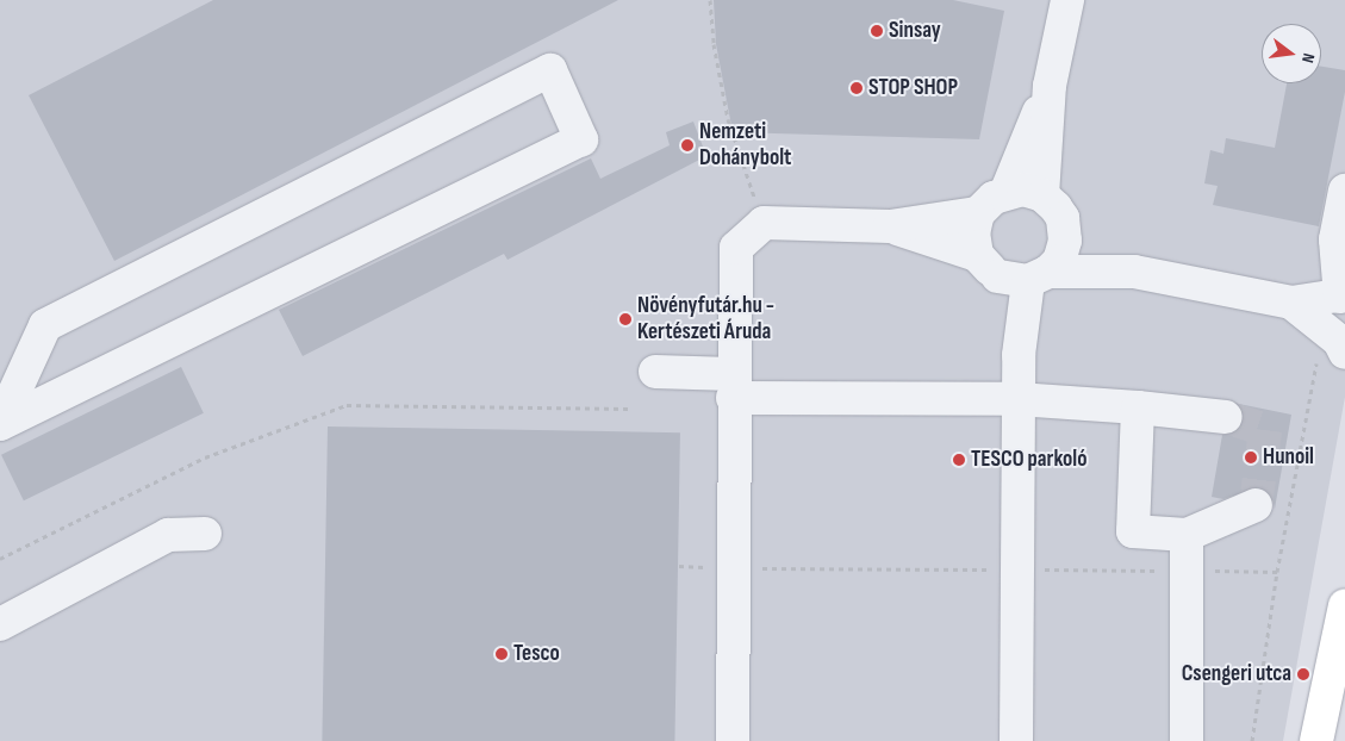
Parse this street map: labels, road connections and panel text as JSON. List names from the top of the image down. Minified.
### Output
{"places":["Sinsay","STOP SHOP","Nemzeti Dohánybolt","Növényfutár.hu - Kertészeti Áruda","Hunoil","TESCO parkoló","Tesco","Csengeri utca"],"north":"right"}
